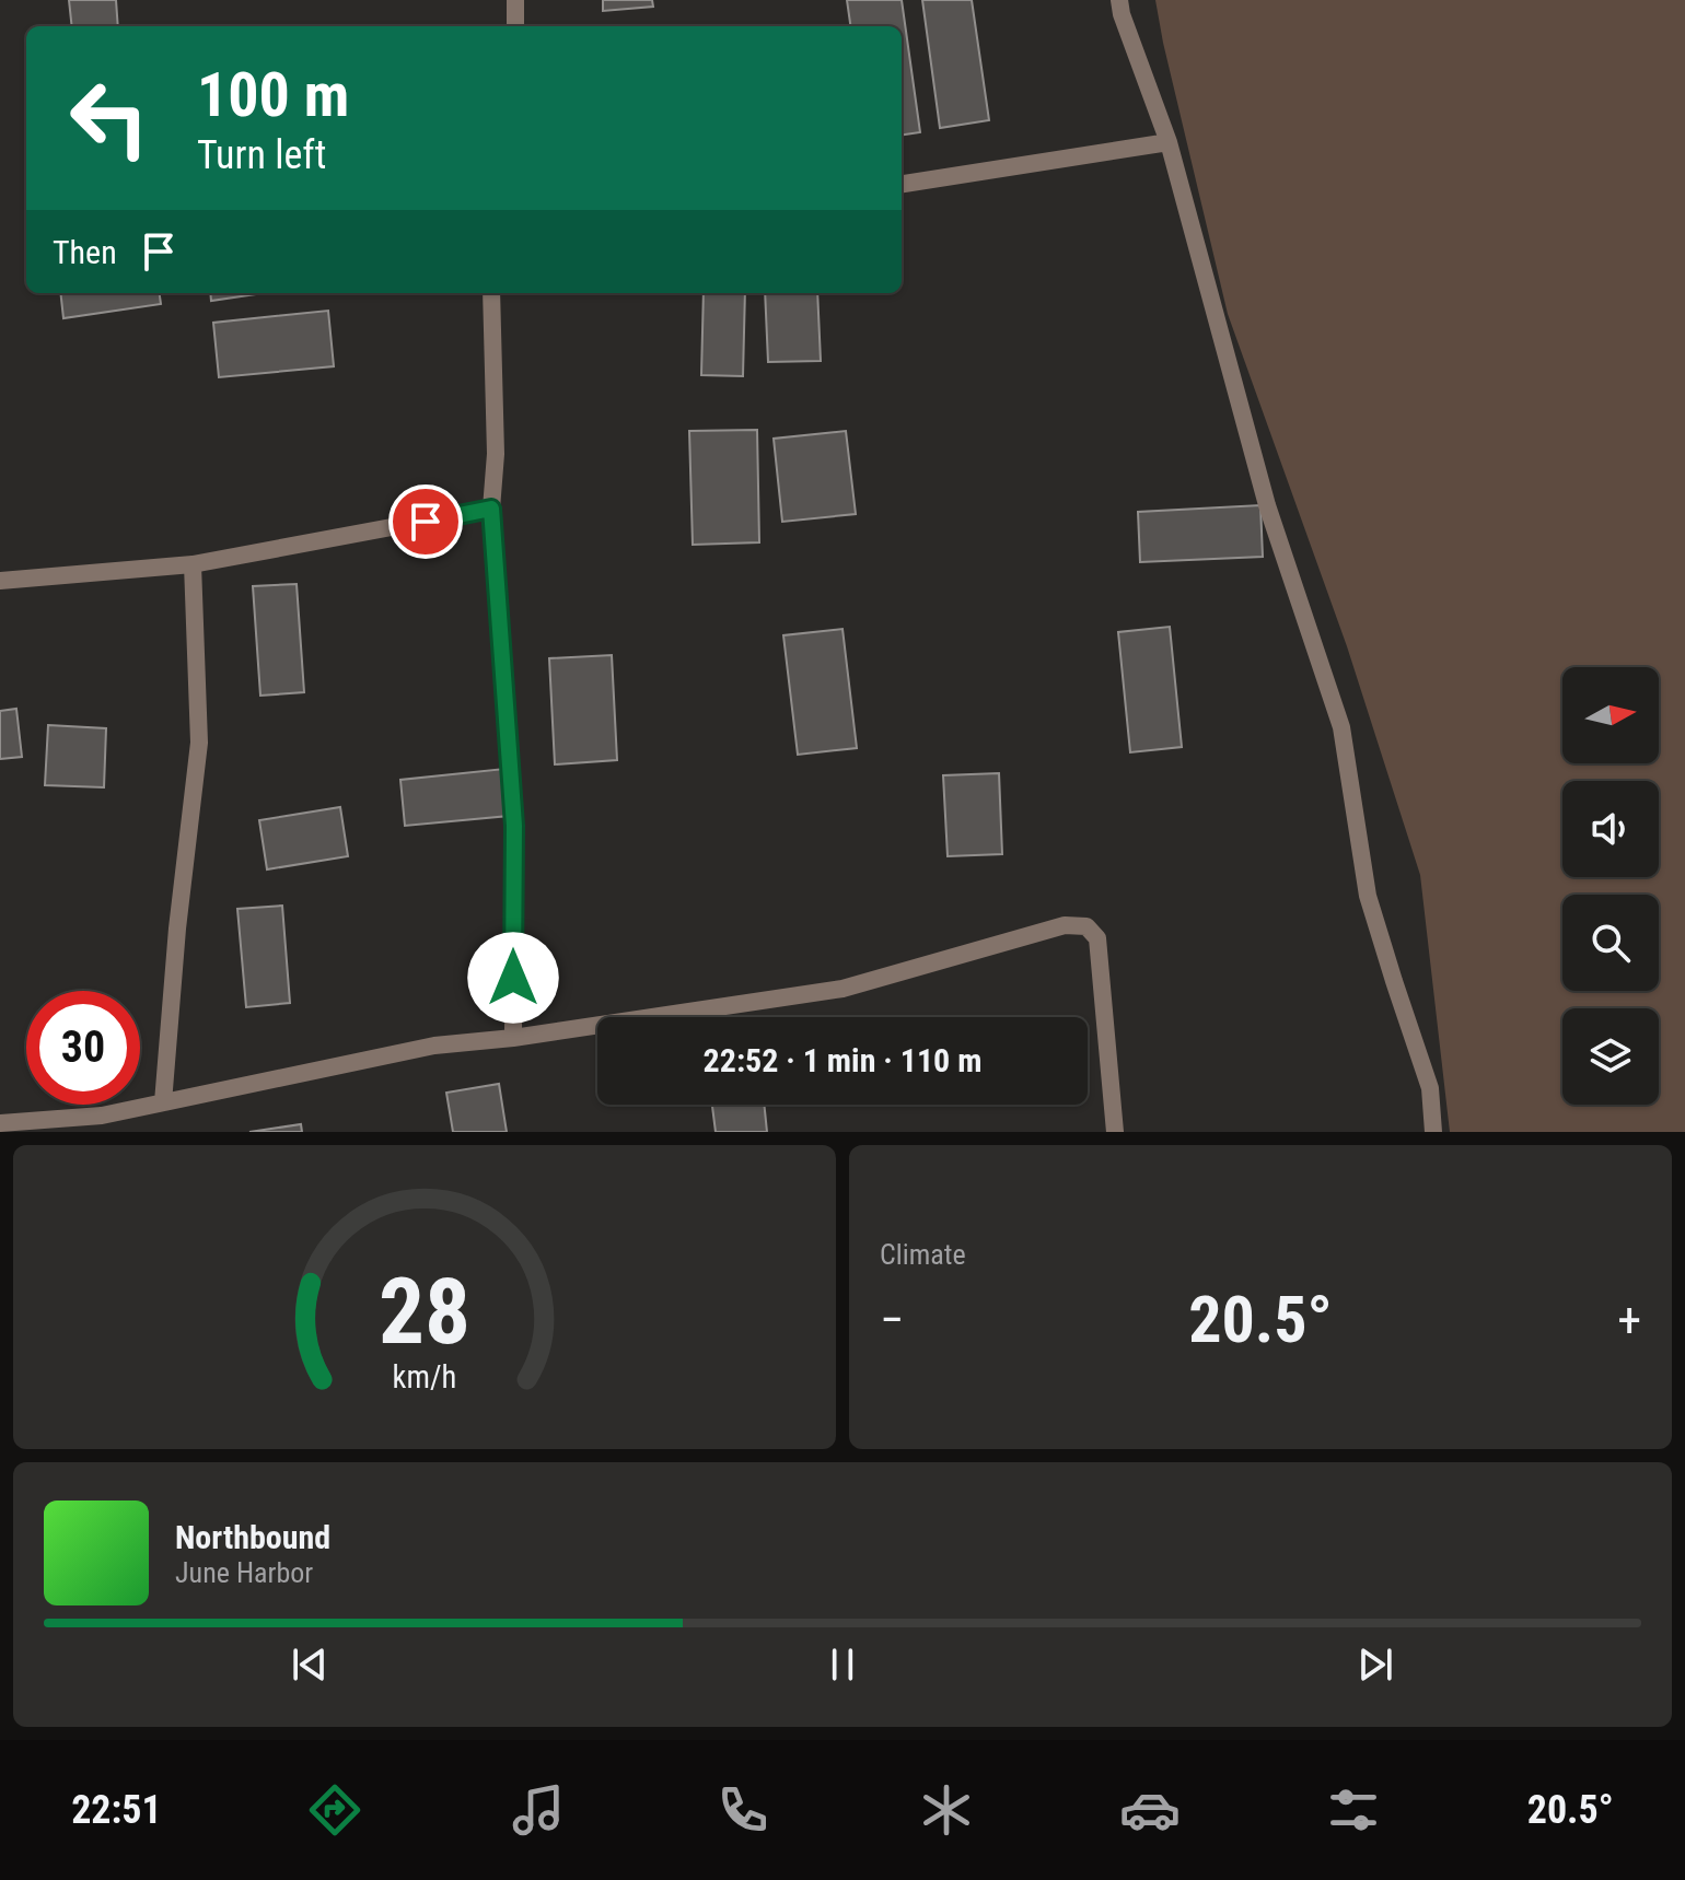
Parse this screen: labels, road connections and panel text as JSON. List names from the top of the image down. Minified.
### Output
{"north":"right","page":{"turn":["100 m","Turn left"],"then":"Then","limit":"30","trip":"22:52 · 1 min · 110 m","tile":"Climate","heat":["−","20.5°","+"],"song":["Northbound","June Harbor"],"tabs":["22:51","20.5°"],"gauge":["28","km/h"]}}
